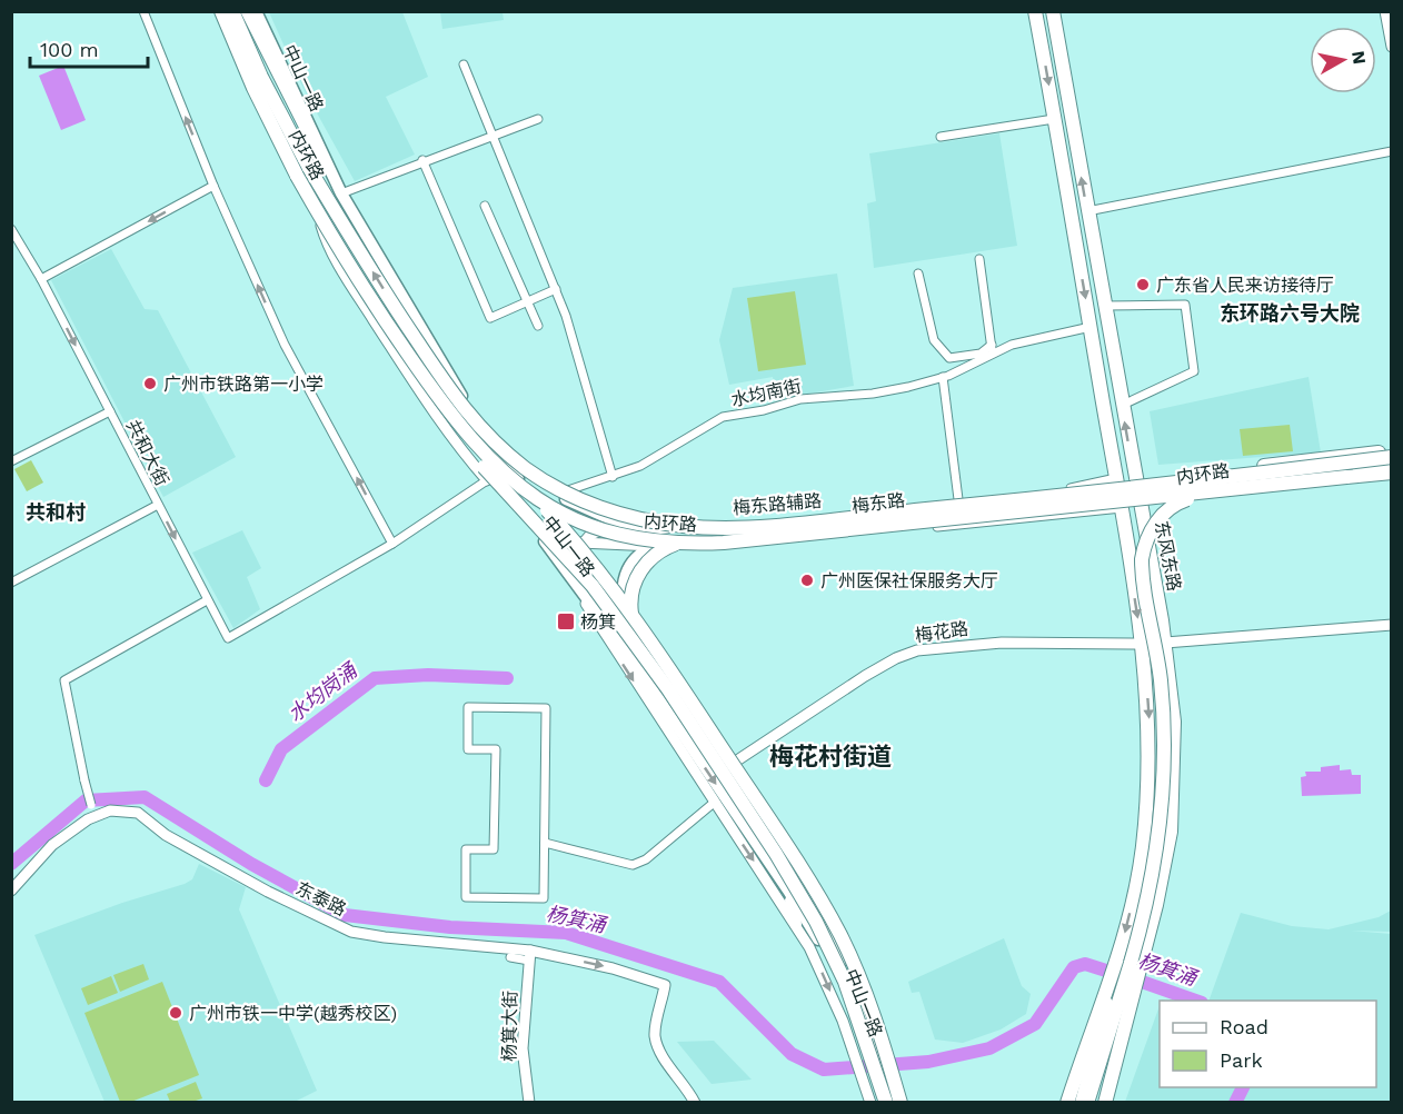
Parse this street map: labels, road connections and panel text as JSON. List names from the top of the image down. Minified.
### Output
{"streets":{"highway":["内环路","东风东路"],"main road":["中山一路"],"street":["水均南街","共和大街","梅东路","梅花路","东泰路","杨箕大街"]},"crossings":[["中山一路","内环路"],["中山一路","梅东路"],["水均南街","东风东路"],["梅东路","东风东路"],["东风东路","梅花路"],["东泰路","杨箕大街"]],"one_way":["共和大街"],"districts":["东环路六号大院","共和村","梅花村街道"],"water":["水均岗涌","杨箕涌"],"places":{"other":["广东省人民来访接待厅","广州市铁路第一小学","广州医保社保服务大厅","广州市铁一中学(越秀校区)"],"transit":["杨箕"]},"legend":["Road","Park"],"scale_bar":"100 m","north":"right"}
